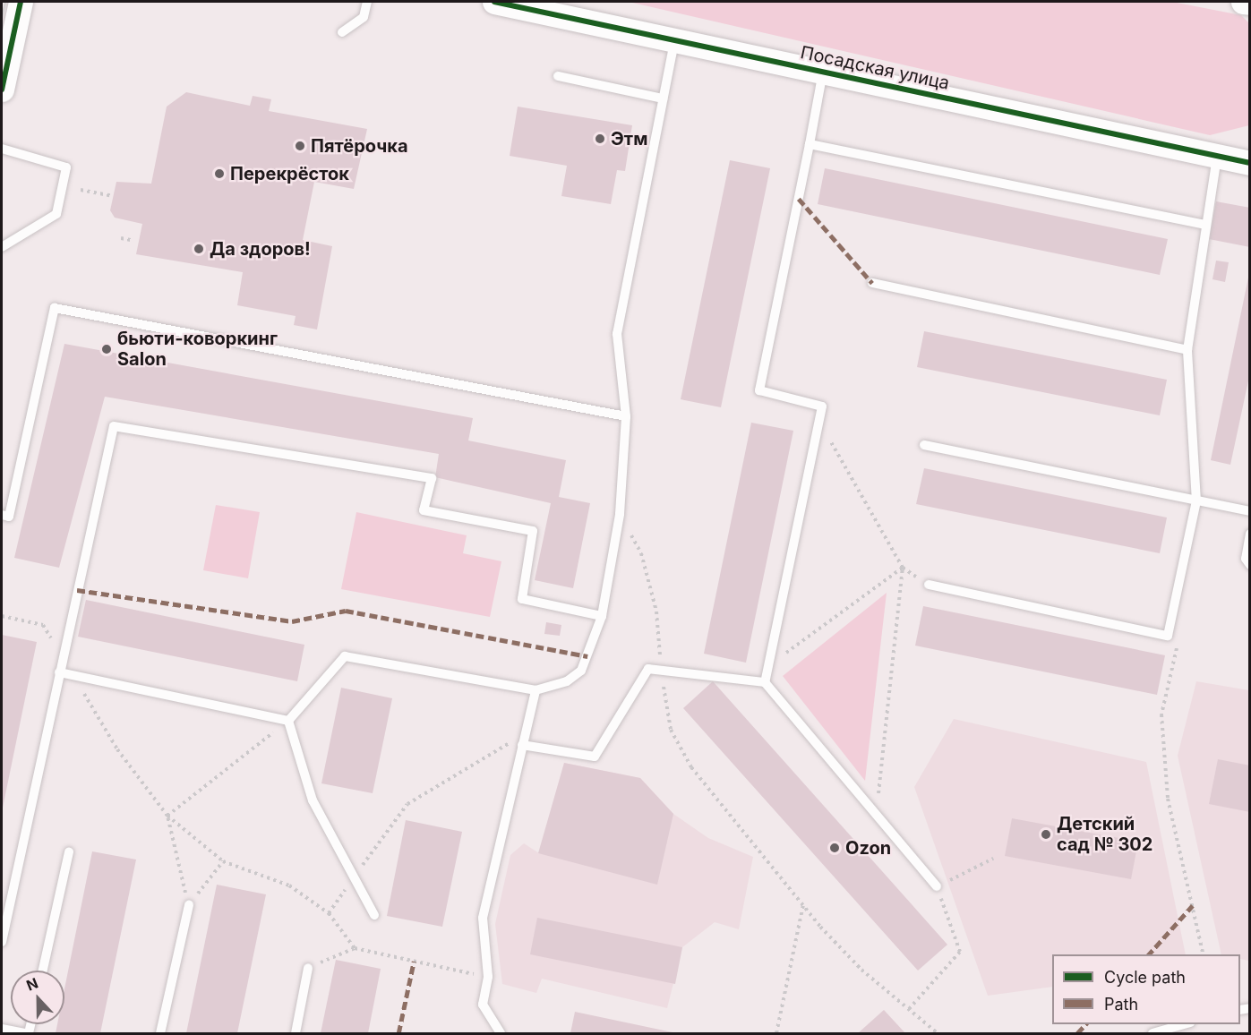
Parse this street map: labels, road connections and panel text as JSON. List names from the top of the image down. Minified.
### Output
{"streets":{"street":["Посадская улица"]},"places":["Этм","Пятёрочка","Перекрёсток","Да здоров!","бьюти-коворкинг Salon","Детский сад № 302","Ozon"],"legend":["Cycle path","Path"],"north":"top"}
